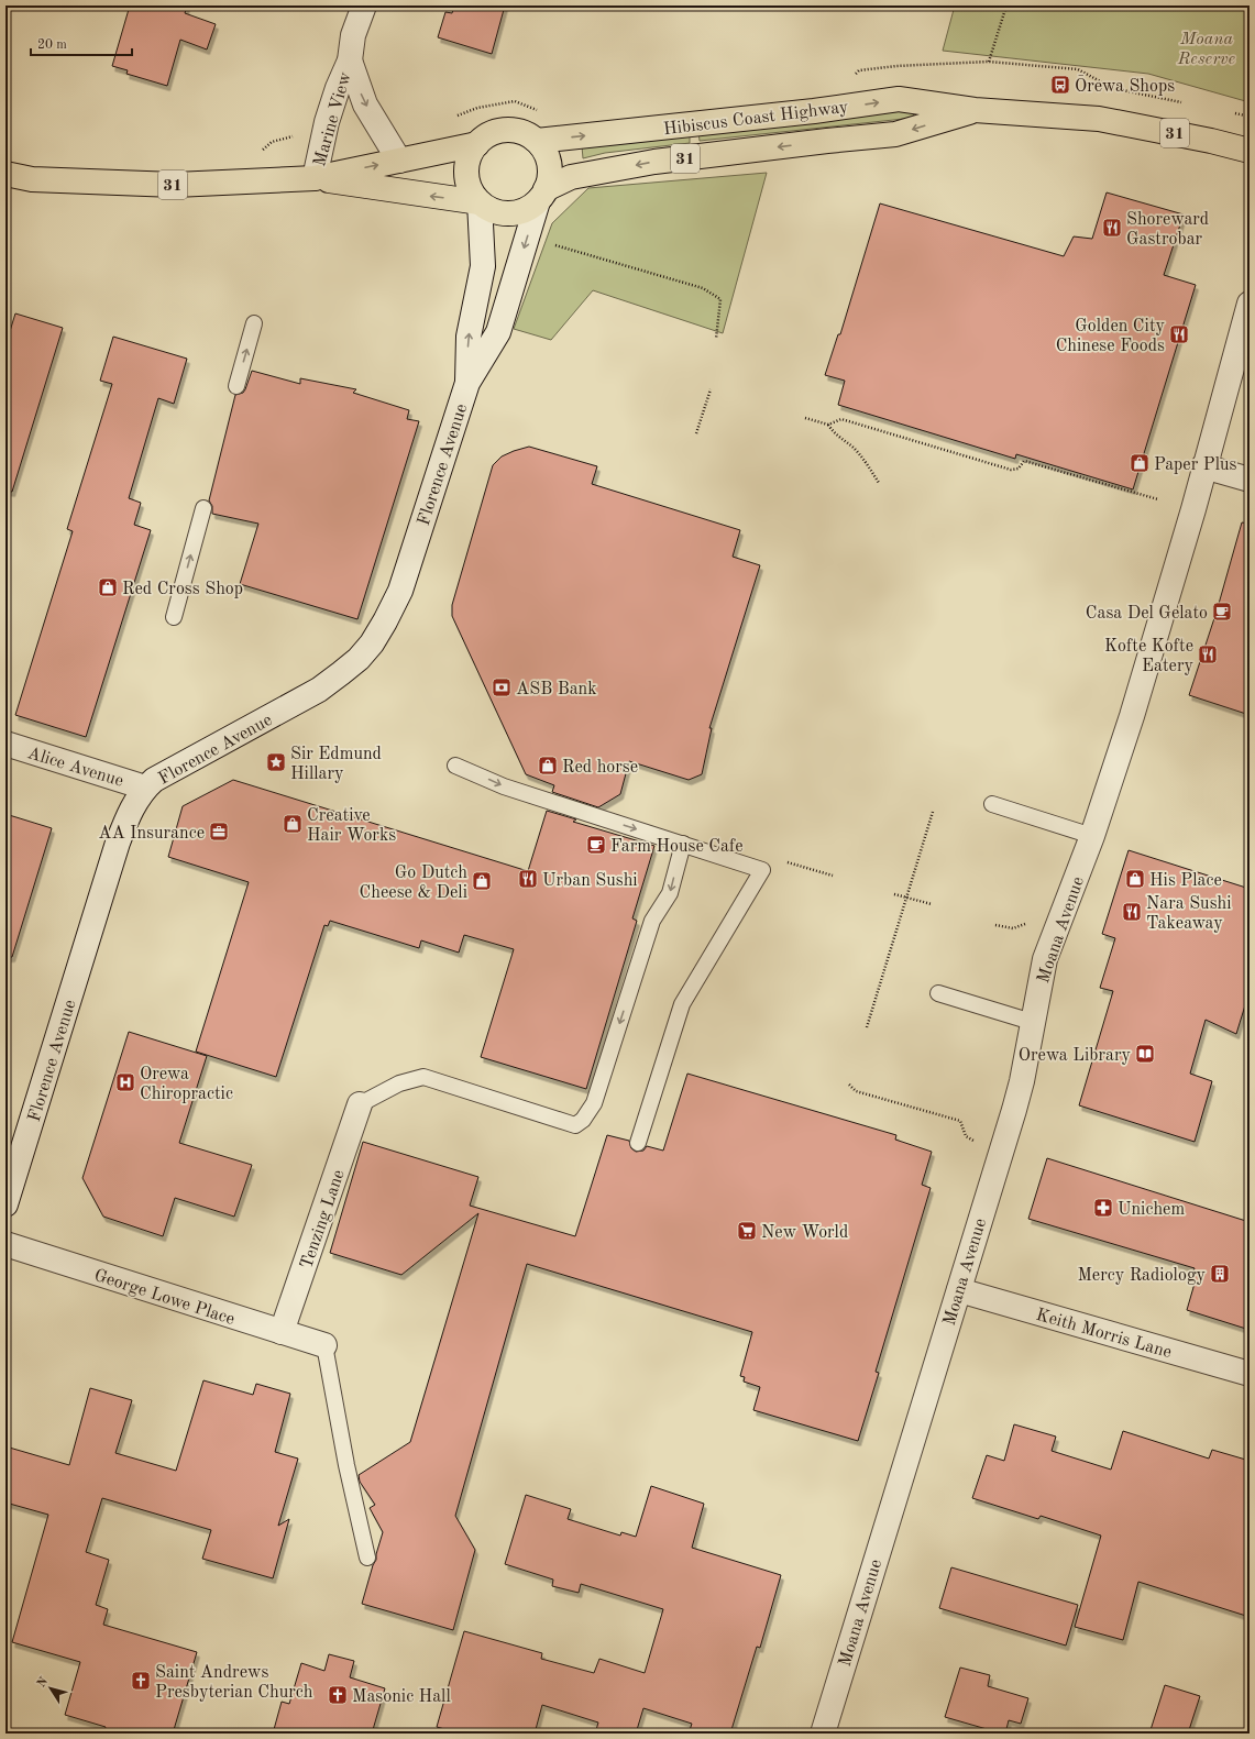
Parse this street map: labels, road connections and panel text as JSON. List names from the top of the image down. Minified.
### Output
{"streets":{"main road":["Hibiscus Coast Highway","31"],"street":["Marine View","Florence Avenue","Alice Avenue","Moana Avenue","Tenzing Lane","George Lowe Place","Keith Morris Lane"]},"crossings":[["Hibiscus Coast Highway","31"],["Hibiscus Coast Highway","Florence Avenue"],["Marine View","31"],["31","Florence Avenue"],["Florence Avenue","Alice Avenue"],["Moana Avenue","Keith Morris Lane"],["Tenzing Lane","George Lowe Place"]],"one_way":["Marine View"],"parks":["Moana Reserve"],"places":{"bus stop":["Ōrewa Shops"],"restaurant":["Shoreward Gastrobar","Golden City Chinese Foods","Kofte Kofte Eatery","Urban Sushi","Nara Sushi Takeaway"],"shop":["Paper Plus","Red Cross Shop","Red horse","Creative Hair Works","His Place","Go Dutch Cheese & Deli"],"cafe":["Casa Del Gelato","Farm House Cafe"],"bank":["ASB Bank"],"place":["Sir Edmund Hillary"],"office":["AA Insurance"],"library":["Orewa Library"],"hospital":["Orewa Chiropractic"],"pharmacy":["Unichem"],"supermarket":["New World"],"building":["Mercy Radiology"],"church":["Saint Andrews Presbyterian Church","Masonic Hall"]},"scale_bar":"20 m","north":"top left"}
